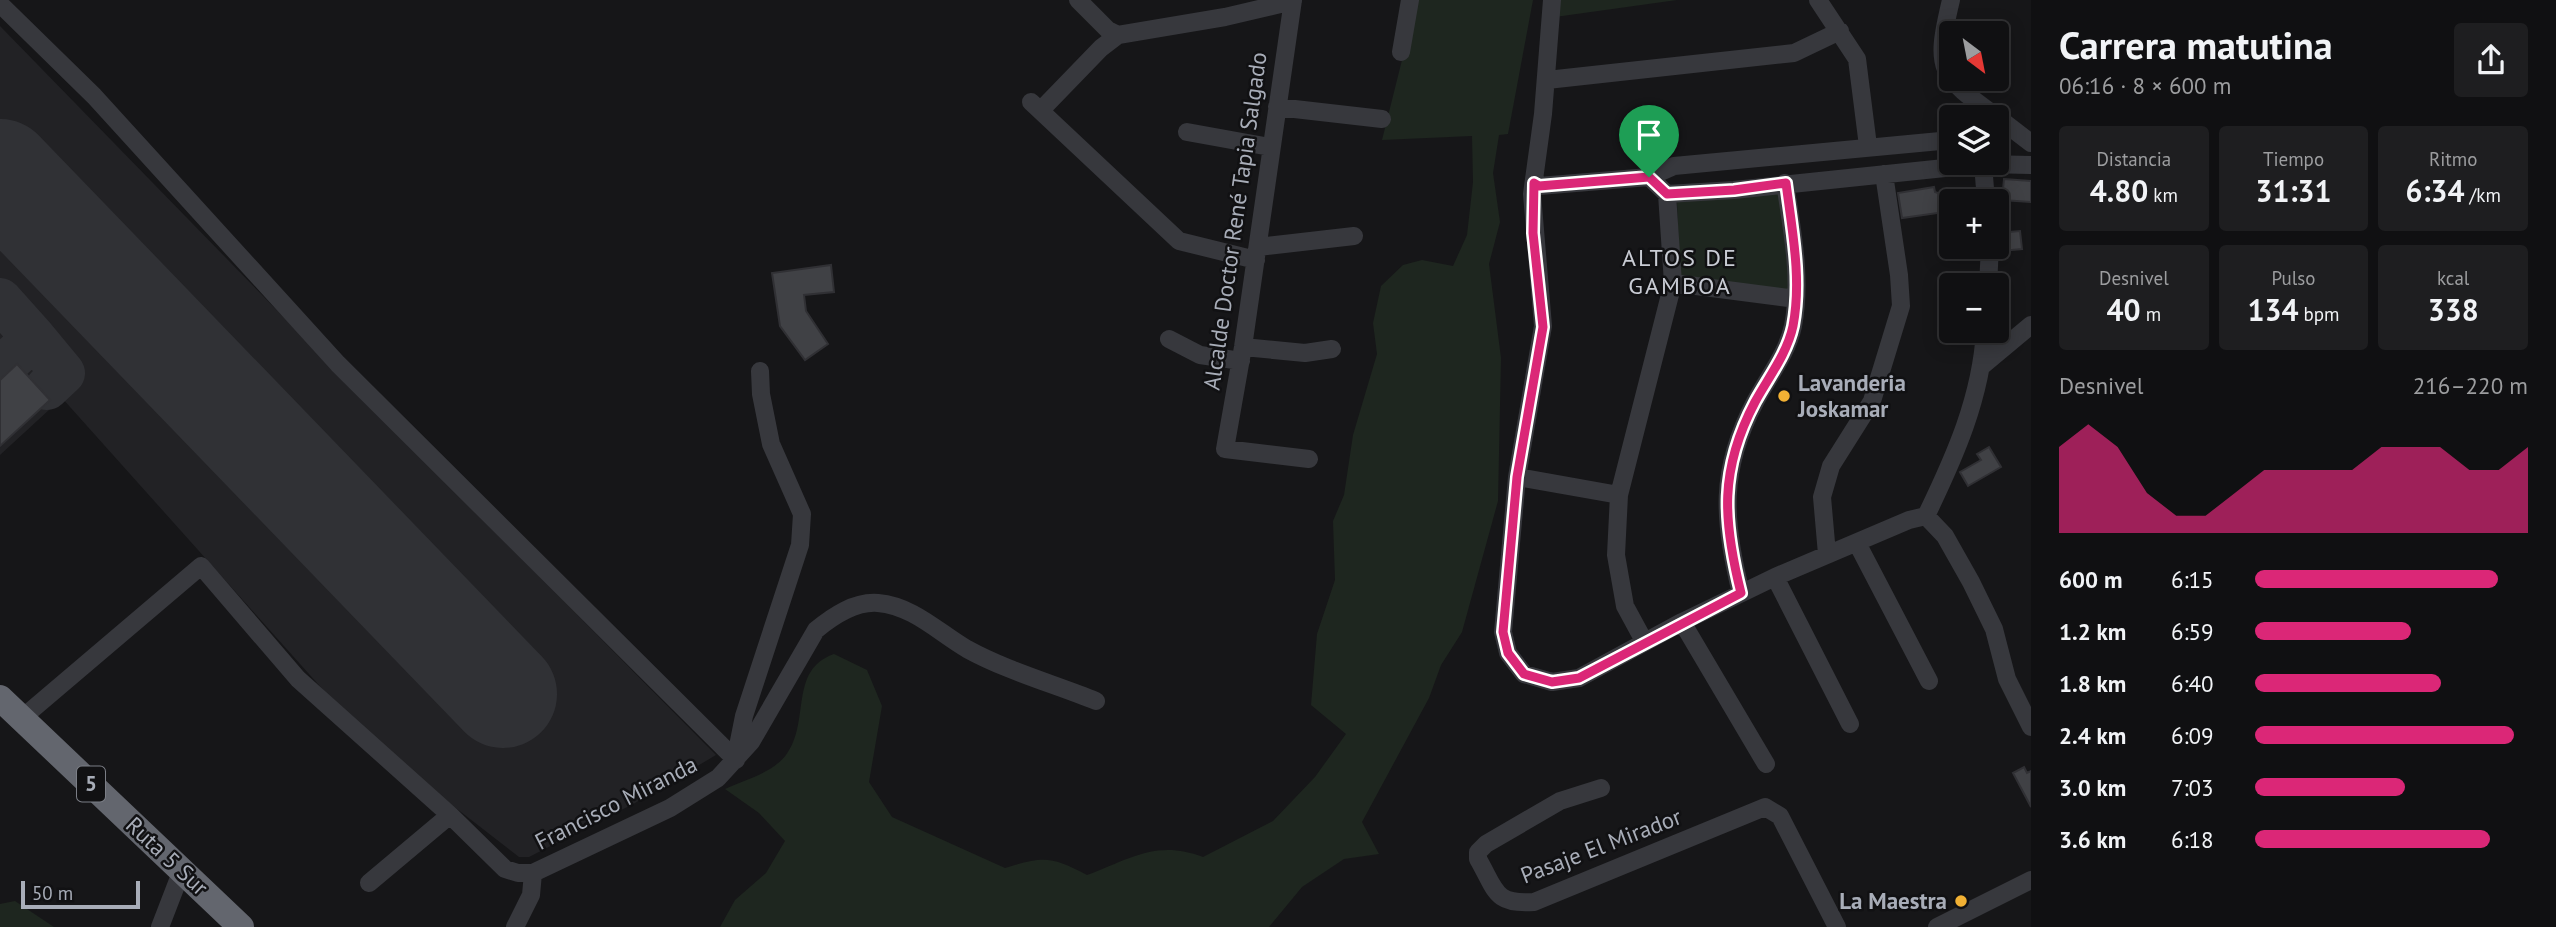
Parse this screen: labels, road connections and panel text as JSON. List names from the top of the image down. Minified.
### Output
{"streets":{"highway":["5","Ruta 5 Sur"],"street":["Alcalde Doctor René Tapia Salgado","Francisco Miranda","Pasaje El Mirador"]},"crossings":[["Francisco Miranda","Ruta 5 Sur"]],"districts":["ALTOS DE GAMBOA"],"places":["Lavanderia Joskamar","La Maestra"],"scale_bar":"50 m","north":"bottom right","page":{"heading":["Carrera matutina","06:16 · 8 × 600 m"],"map_buttons":["+","−"],"stats":[["Distancia","4.80 km"],["Tiempo","31:31"],["Ritmo","6:34 /km"],["Desnivel","40 m"],["Pulso","134 bpm"],["kcal","338"]],"chart":["Desnivel","216–220 m"],"list":[{"name":"600 m","note":"6:15"},{"name":"1.2 km","note":"6:59"},{"name":"1.8 km","note":"6:40"},{"name":"2.4 km","note":"6:09"},{"name":"3.0 km","note":"7:03"},{"name":"3.6 km","note":"6:18"}],"scale":"50 m"}}
